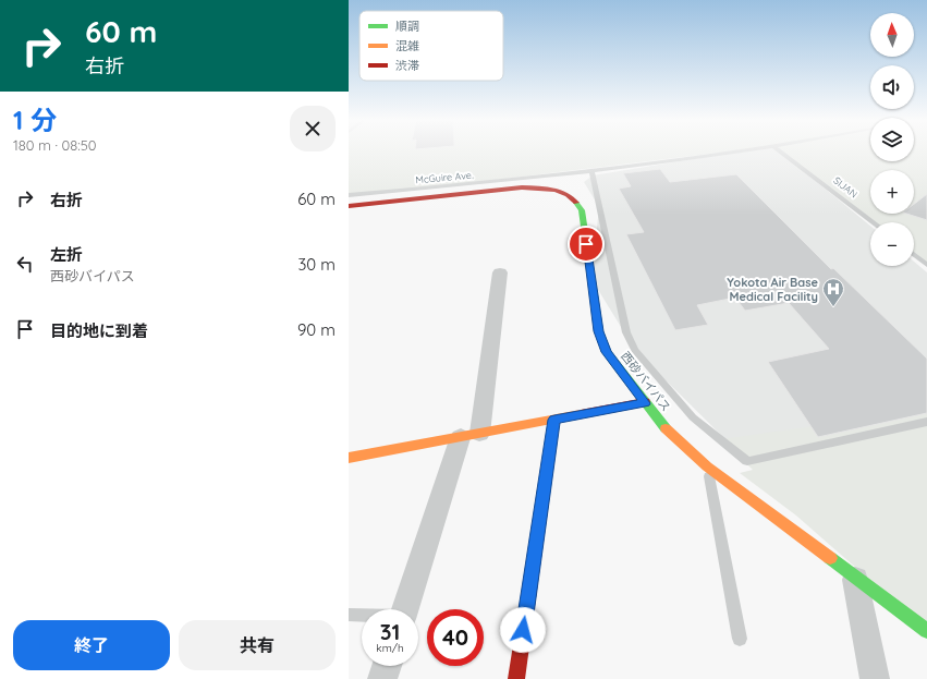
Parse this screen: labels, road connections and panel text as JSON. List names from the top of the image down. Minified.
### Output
{"streets":{"street":["西砂バイパス"],"lane":["McGuire Ave.","SIJAN"]},"places":{"hospital":["Yokota Air Base Medical Facility"]},"legend":["順調","混雑","渋滞"],"north":"top","page":{"turn":["60 m","右折"],"map_buttons":["+","−"],"heading":["1 分","180 m · 08:50"],"list":[{"name":"右折","value":"60 m"},{"name":"左折","note":"西砂バイパス","value":"30 m"},{"name":"目的地に到着","value":"90 m"}],"speed":"31 km/h","limit":"40","buttons":["終了","共有"]}}
